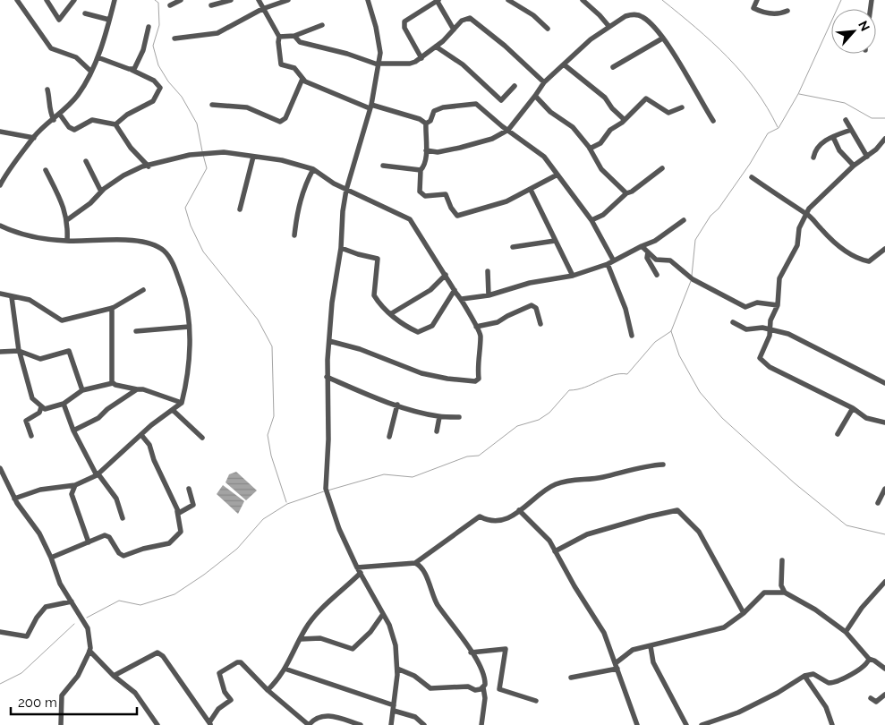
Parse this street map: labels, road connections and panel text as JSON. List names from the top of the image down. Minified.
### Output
{"scale_bar":"200 m","north":"top right"}
